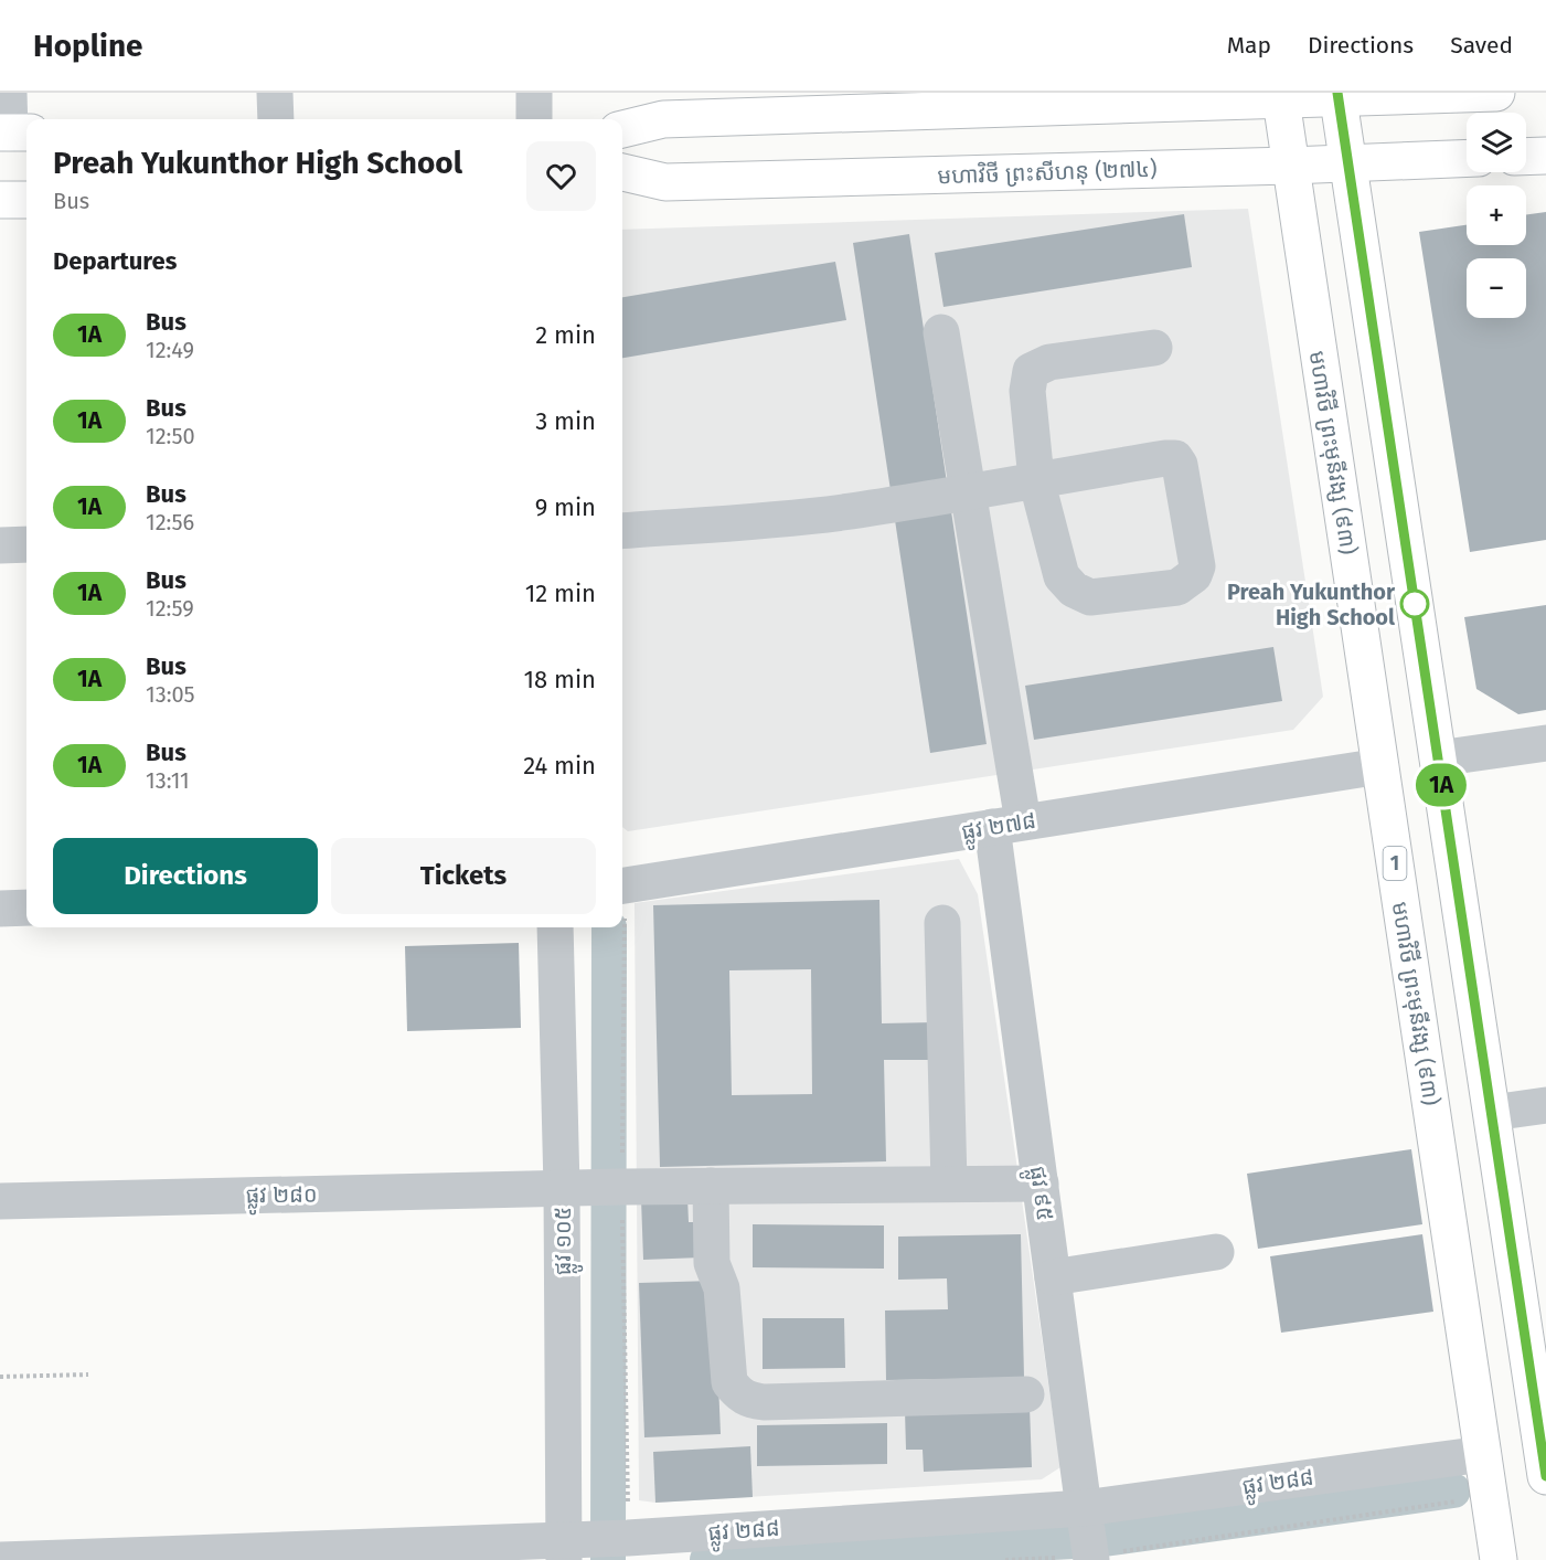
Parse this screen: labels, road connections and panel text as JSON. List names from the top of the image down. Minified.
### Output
{"streets":{"main road":["មហាវិថី ព្រះសីហនុ (២៧៤)","មហាវិថី ព្រះមុនីវង្ស (៩៣)","1"],"street":["ផ្លូវ ២៧៨","ផ្លូវ ៩៥","ផ្លូវ ២៨០","ផ្លូវ ១០៥","ផ្លូវ ២៨៨"]},"crossings":[["មហាវិថី ព្រះសីហនុ (២៧៤)","មហាវិថី ព្រះមុនីវង្ស (៩៣)"],["មហាវិថី ព្រះមុនីវង្ស (៩៣)","ផ្លូវ ២៧៨"],["មហាវិថី ព្រះមុនីវង្ស (៩៣)","ផ្លូវ ២៨៨"],["ផ្លូវ ២៧៨","ផ្លូវ ៩៥"],["ផ្លូវ ៩៥","ផ្លូវ ២៨០"],["ផ្លូវ ៩៥","ផ្លូវ ២៨៨"],["ផ្លូវ ២៨០","ផ្លូវ ១០៥"],["ផ្លូវ ១០៥","ផ្លូវ ២៨៨"]],"places":["Preah Yukunthor High School"],"lines":["bus line 1A"],"page":{"header":"Hopline","nav":["Map","Directions","Saved"],"on_map":"1A","map_buttons":["+","−"],"heading":[["Preah Yukunthor High School","Bus"],"Departures"],"list":[{"mark":"1A","name":"Bus","note":"12:49","value":"2 min"},{"mark":"1A","name":"Bus","note":"12:50","value":"3 min"},{"mark":"1A","name":"Bus","note":"12:56","value":"9 min"},{"mark":"1A","name":"Bus","note":"12:59","value":"12 min"},{"mark":"1A","name":"Bus","note":"13:05","value":"18 min"},{"mark":"1A","name":"Bus","note":"13:11","value":"24 min"}],"buttons":["Directions","Tickets"]}}
